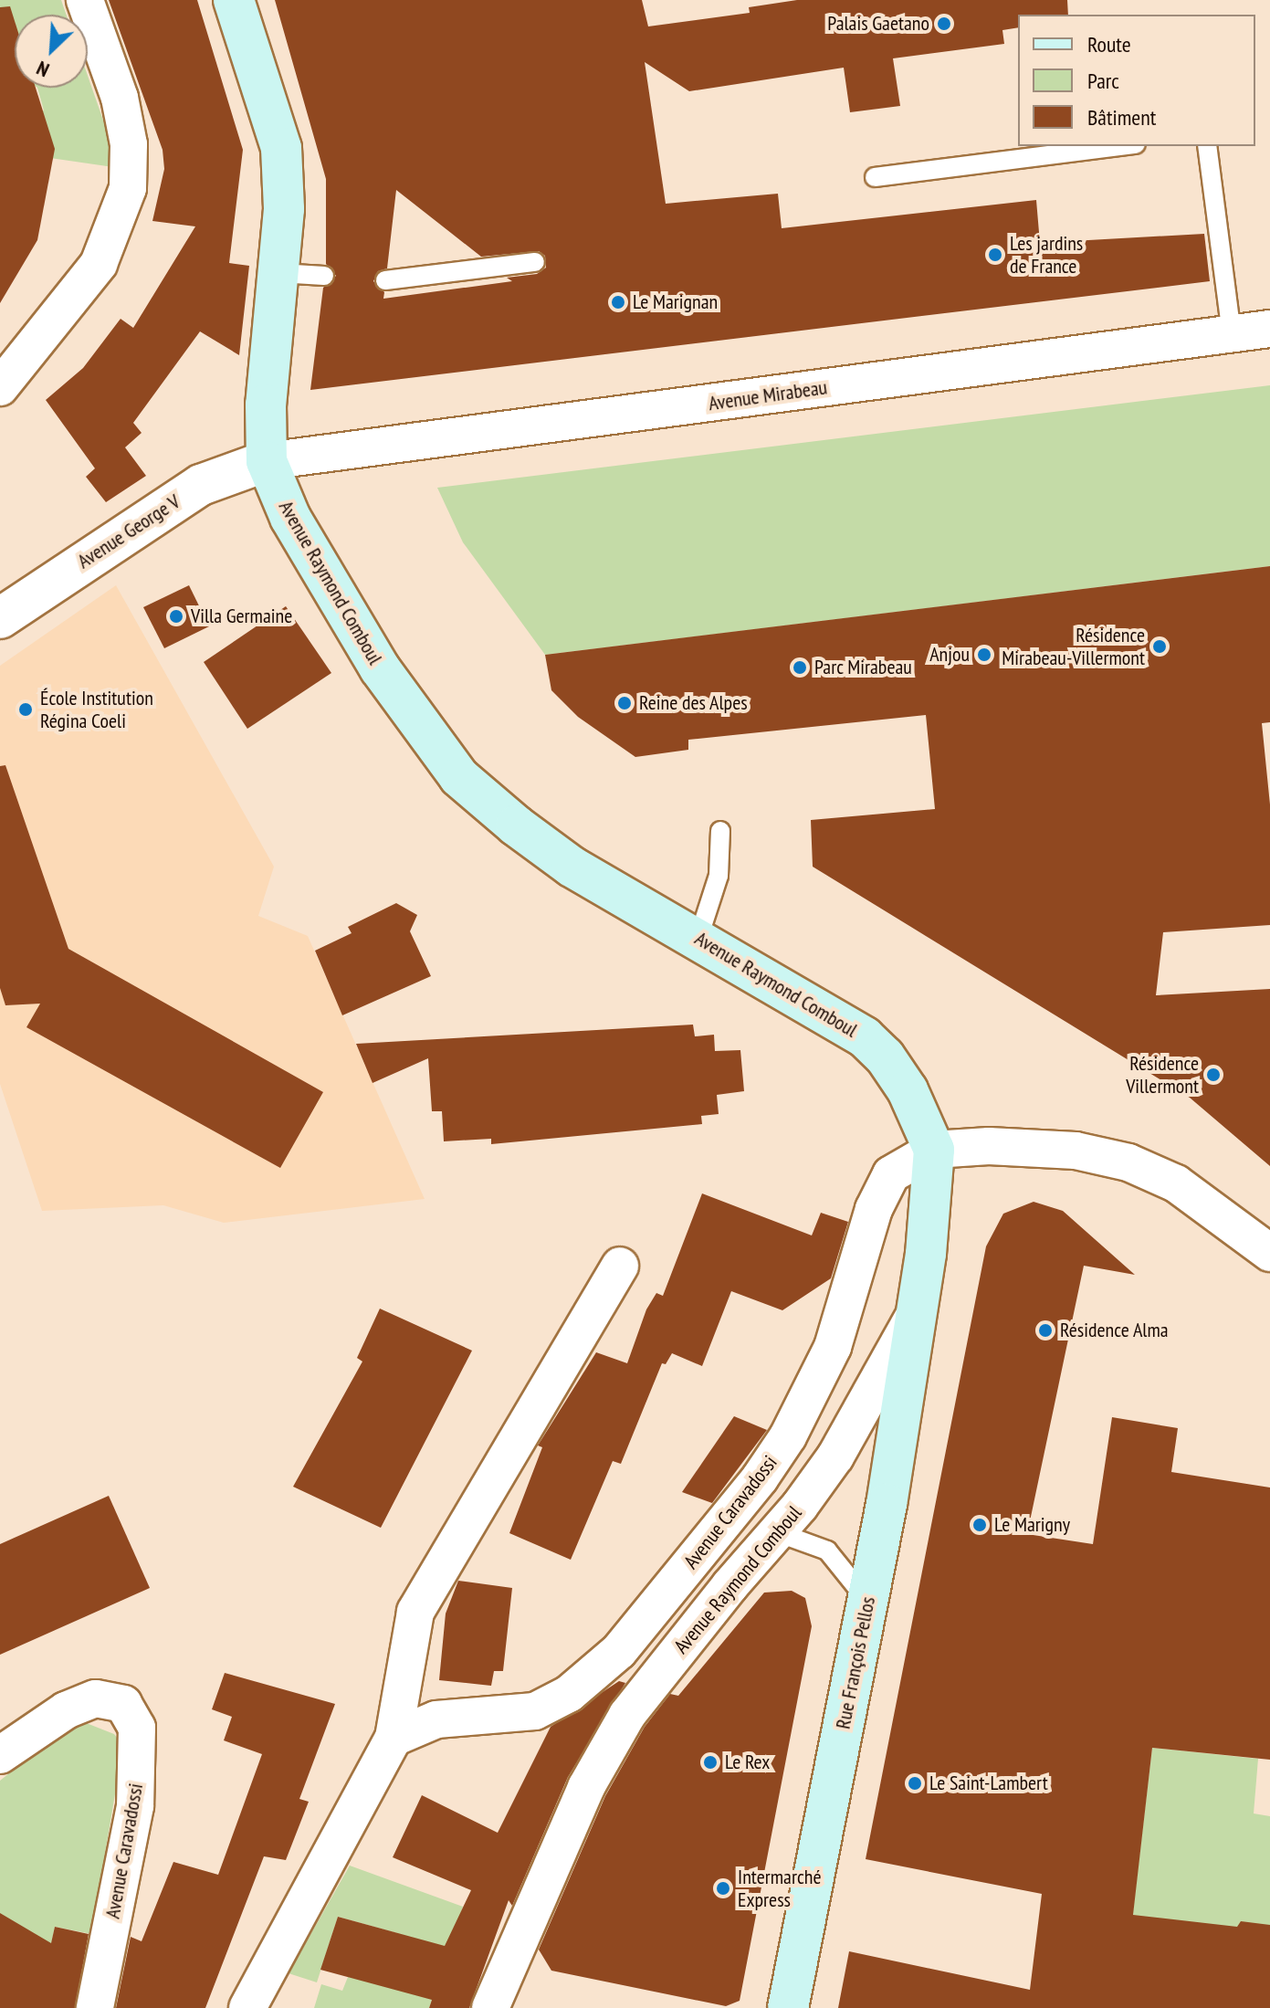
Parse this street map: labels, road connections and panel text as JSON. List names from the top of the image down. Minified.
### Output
{"streets":{"main road":["Avenue Raymond Comboul","Rue François Pellos"],"street":["Avenue Mirabeau","Avenue George V","Avenue Caravadossi"]},"crossings":[["Avenue Mirabeau","Avenue George V"],["Avenue Mirabeau","Avenue Raymond Comboul"],["Avenue George V","Avenue Raymond Comboul"],["Avenue Raymond Comboul","Avenue Caravadossi"],["Avenue Raymond Comboul","Rue François Pellos"]],"places":["Palais Gaetano","Les jardins de France","Le Marignan","Villa Germaine","Résidence Mirabeau-Villermont","Anjou","Parc Mirabeau","Reine des Alpes","École Institution Régina Coeli","Résidence Villermont","Résidence Alma","Le Marigny","Le Rex","Le Saint-Lambert","Intermarché Express"],"legend":["Route","Parc","Bâtiment"],"north":"bottom left"}
